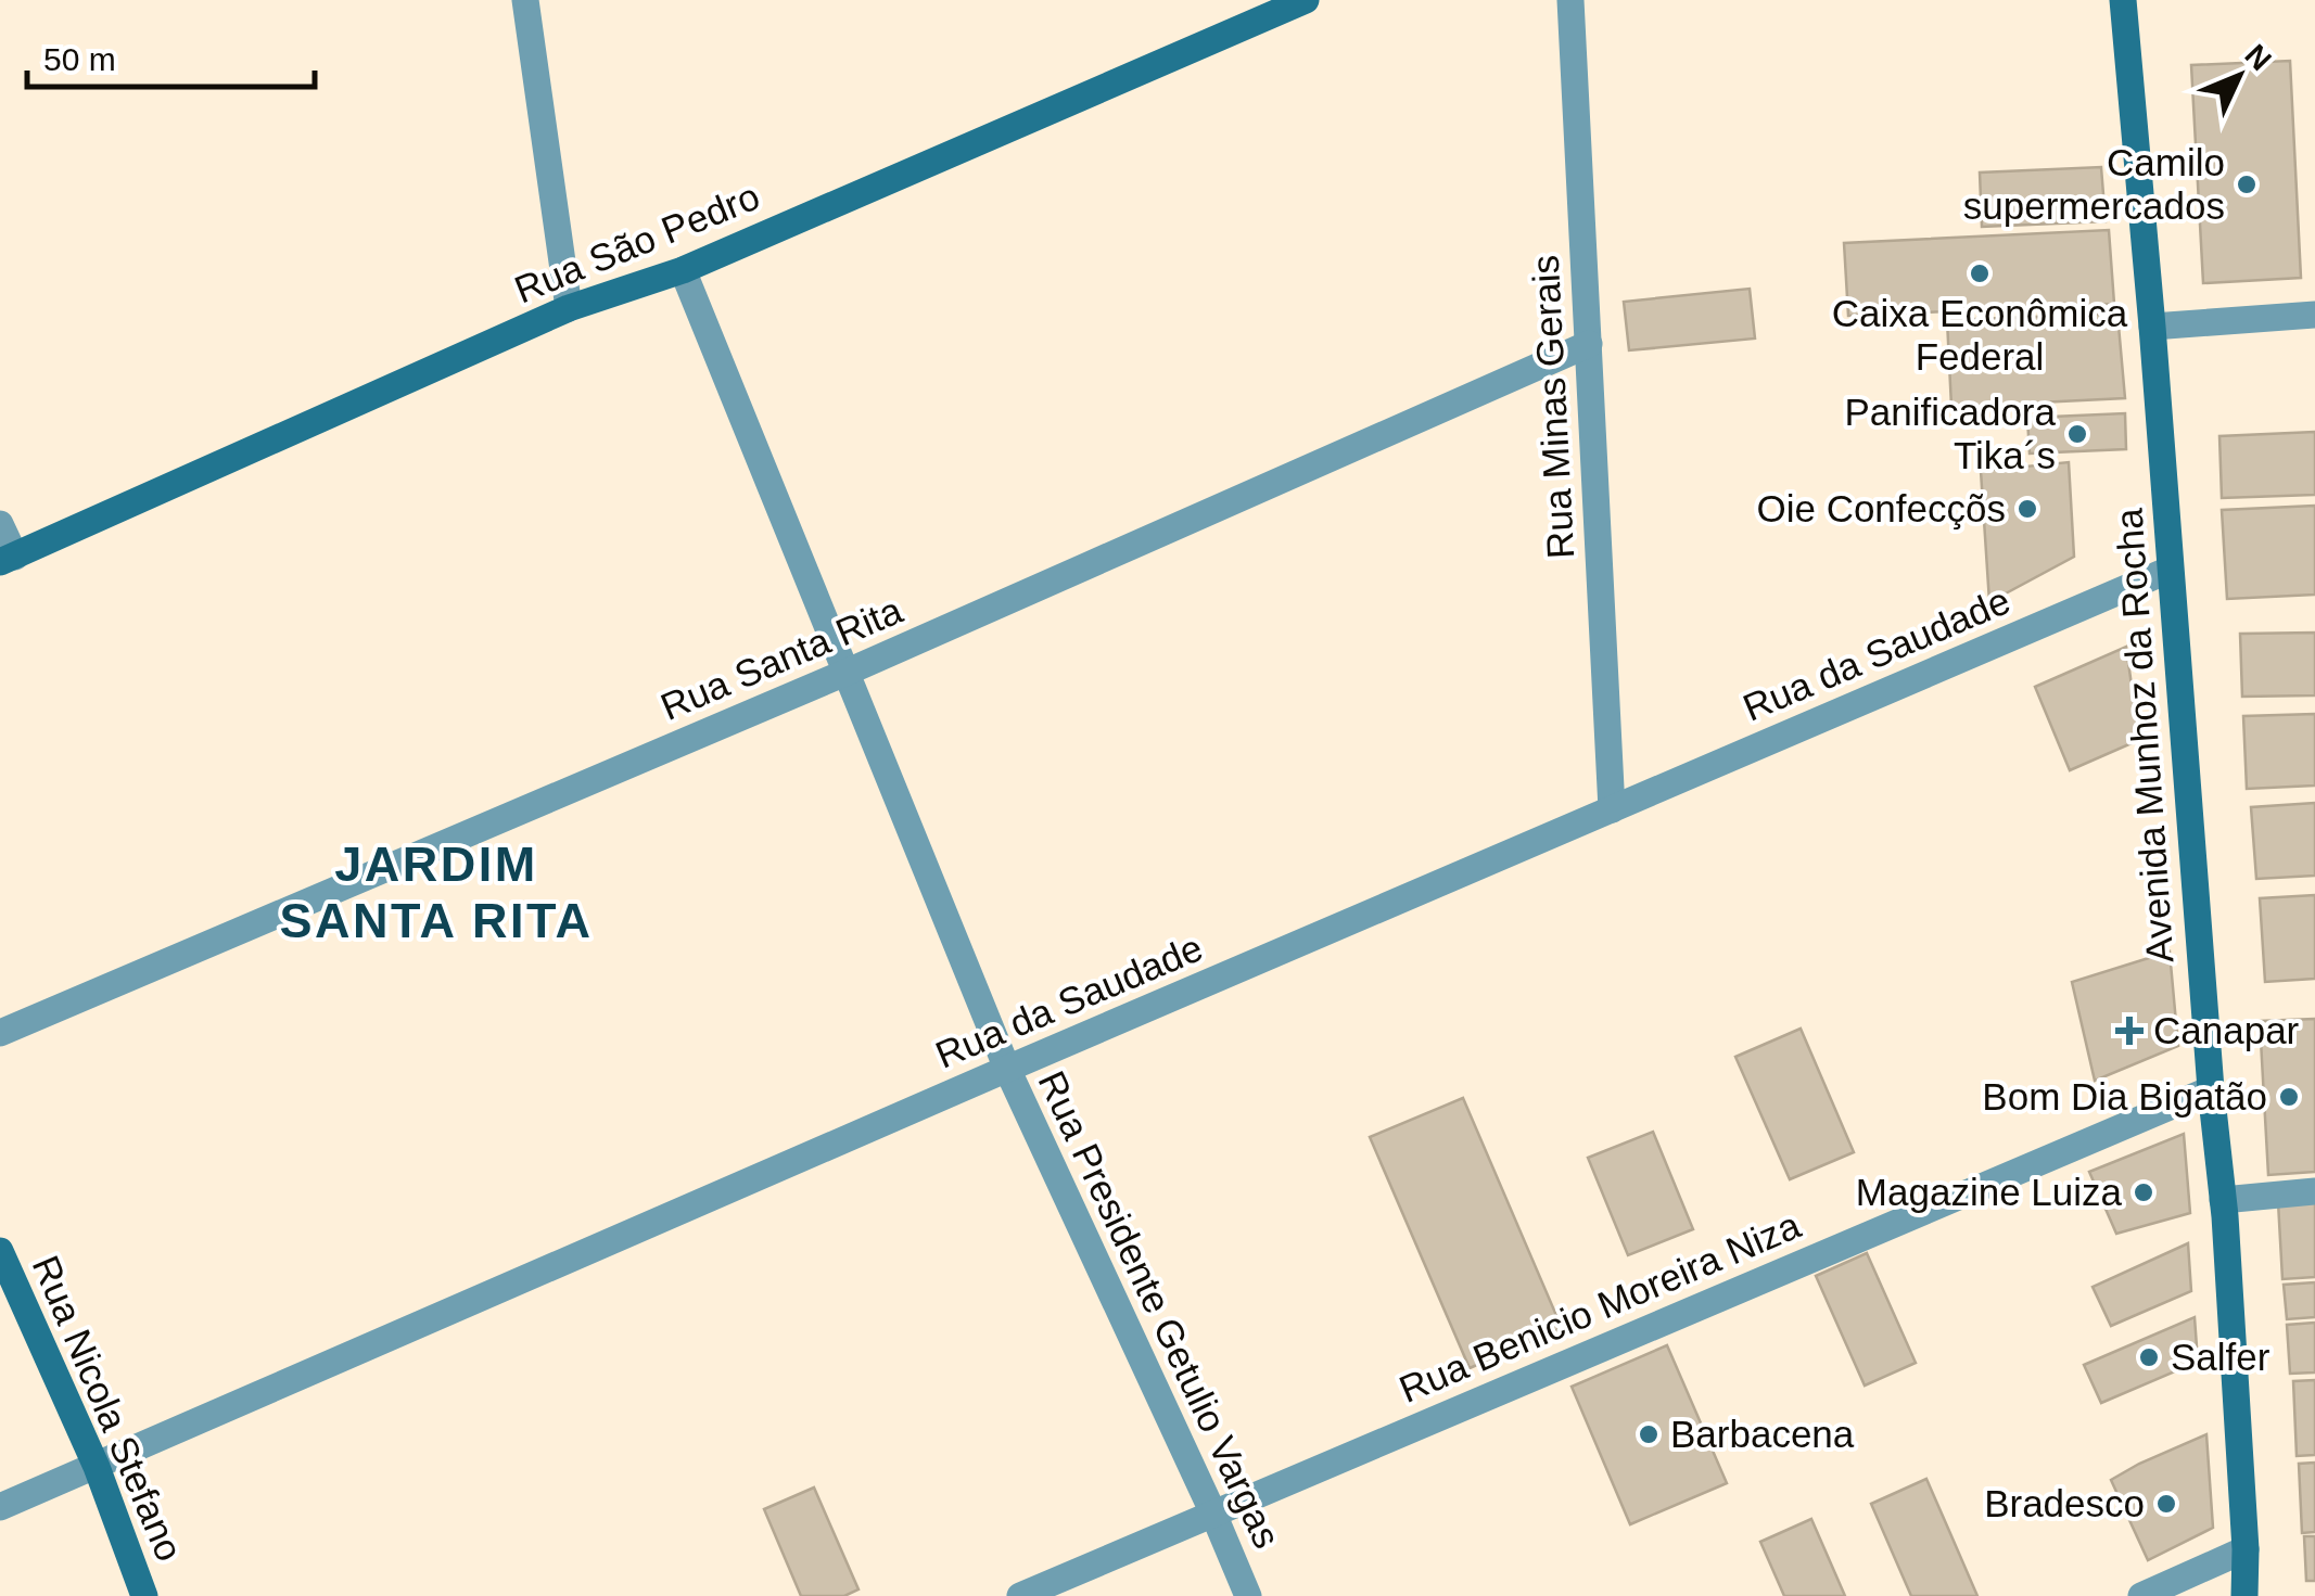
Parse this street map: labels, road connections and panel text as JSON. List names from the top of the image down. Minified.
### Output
{"streets":{"street":["Rua São Pedro","Rua Minas Gerais","Rua da Saudade","Rua Santa Rita","Avenida Munhoz da Rocha","Rua Benicio Moreira Niza","Rua Presidente Getulio Vargas","Rua Nicola Stefano"]},"crossings":[["Rua São Pedro","Rua Presidente Getulio Vargas"],["Rua Minas Gerais","Rua da Saudade"],["Rua Minas Gerais","Rua Santa Rita"],["Rua da Saudade","Avenida Munhoz da Rocha"],["Rua da Saudade","Rua Presidente Getulio Vargas"],["Rua da Saudade","Rua Nicola Stefano"],["Rua Santa Rita","Rua Presidente Getulio Vargas"],["Avenida Munhoz da Rocha","Rua Benicio Moreira Niza"],["Rua Benicio Moreira Niza","Rua Presidente Getulio Vargas"]],"districts":["JARDIM SANTA RITA"],"places":{"other":["Camilo supermercados","Caixa Econômica Federal","Panificadora Tika´s","Oie Confecçõs","Bom Dia Bigatão","Magazine Luiza","Salfer","Barbacena","Bradesco"],"health":["Canapar"]},"scale_bar":"50 m","north":"top right"}
